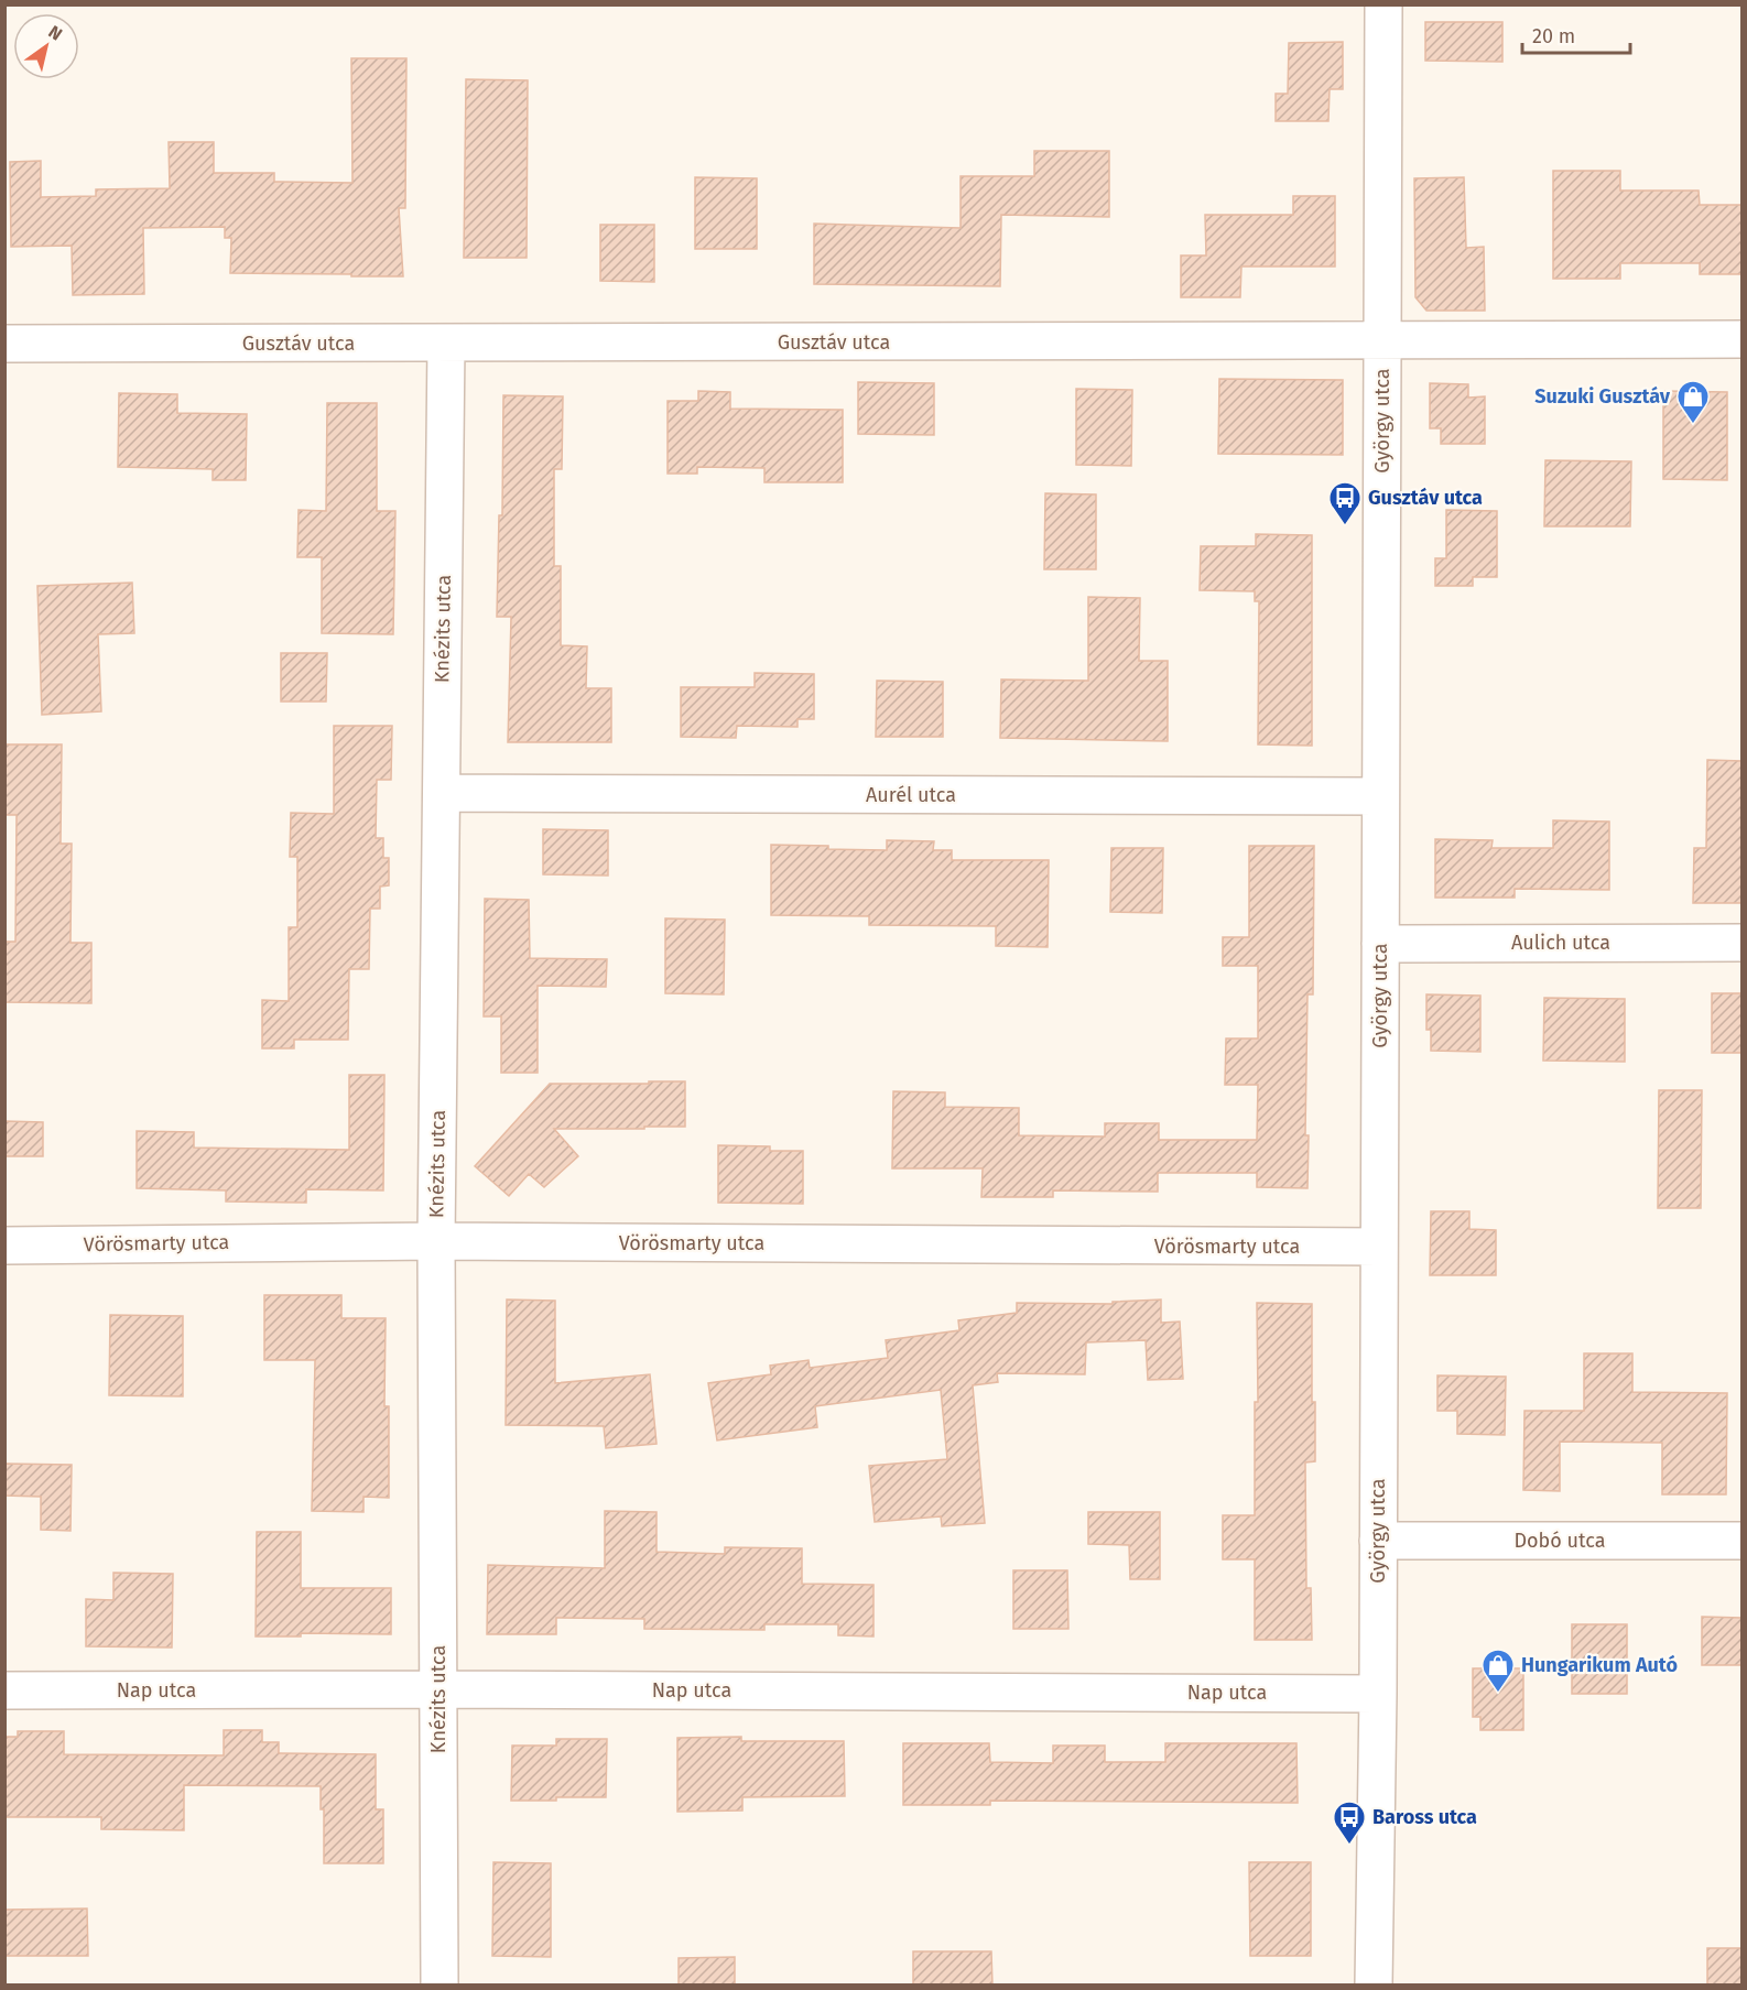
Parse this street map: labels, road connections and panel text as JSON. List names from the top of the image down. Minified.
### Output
{"streets":{"street":["Gusztáv utca","György utca","Knézits utca","Aurél utca","Aulich utca","Vörösmarty utca","Dobó utca","Nap utca"]},"crossings":[["Gusztáv utca","György utca"],["Gusztáv utca","Knézits utca"],["György utca","Aurél utca"],["György utca","Aulich utca"],["György utca","Vörösmarty utca"],["György utca","Dobó utca"],["György utca","Nap utca"],["Knézits utca","Aurél utca"],["Knézits utca","Vörösmarty utca"],["Knézits utca","Nap utca"]],"places":{"shop":["Suzuki Gusztáv","Hungarikum Autó"],"bus stop":["Gusztáv utca","Baross utca"]},"scale_bar":"20 m","north":"top right"}
